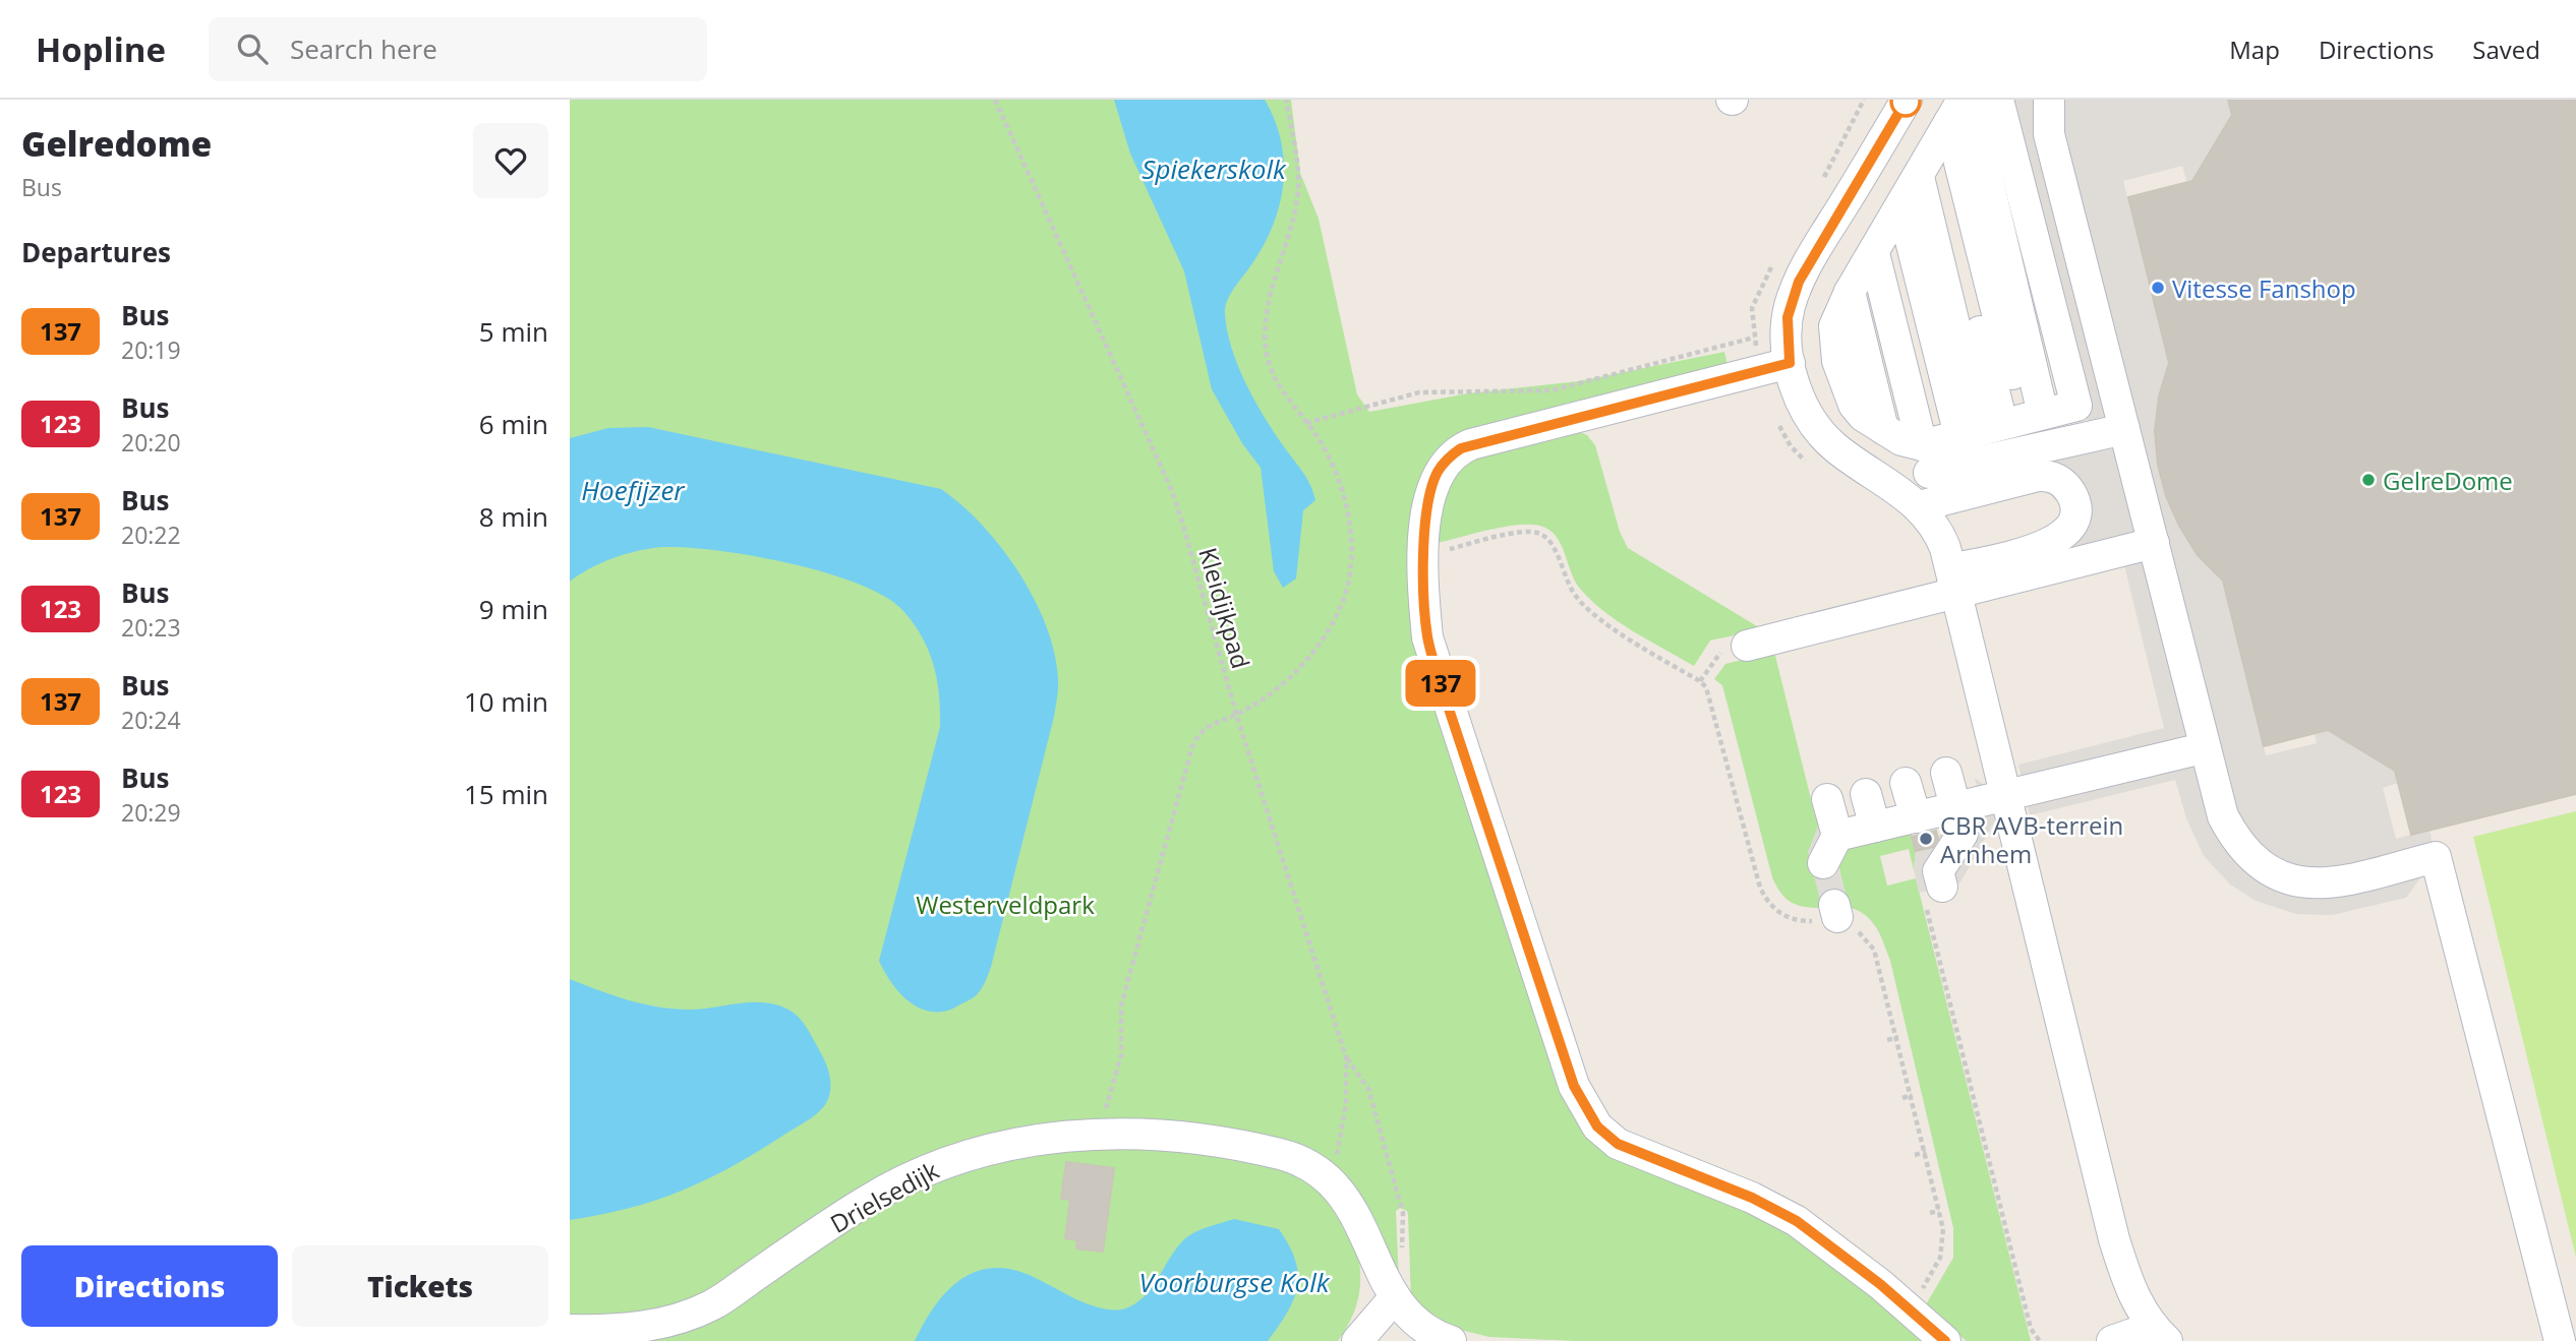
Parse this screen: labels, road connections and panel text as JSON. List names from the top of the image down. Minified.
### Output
{"streets":{"street":["Drielsedijk"],"path":["Kleidijkpad"]},"water":["Spiekerskolk","Hoefijzer","Voorburgse Kolk"],"parks":["Westerveldpark"],"places":["Vitesse Fanshop","GelreDome","CBR AVB-terrein Arnhem"],"lines":["bus line 137"],"page":{"header":"Hopline","search":"Search here","nav":["Map","Directions","Saved"],"heading":[["Gelredome","Bus"],"Departures"],"on_map":"137","list":[{"mark":"137","name":"Bus","note":"20:19","value":"5 min"},{"mark":"123","name":"Bus","note":"20:20","value":"6 min"},{"mark":"137","name":"Bus","note":"20:22","value":"8 min"},{"mark":"123","name":"Bus","note":"20:23","value":"9 min"},{"mark":"137","name":"Bus","note":"20:24","value":"10 min"},{"mark":"123","name":"Bus","note":"20:29","value":"15 min"}],"buttons":["Directions","Tickets"]}}
